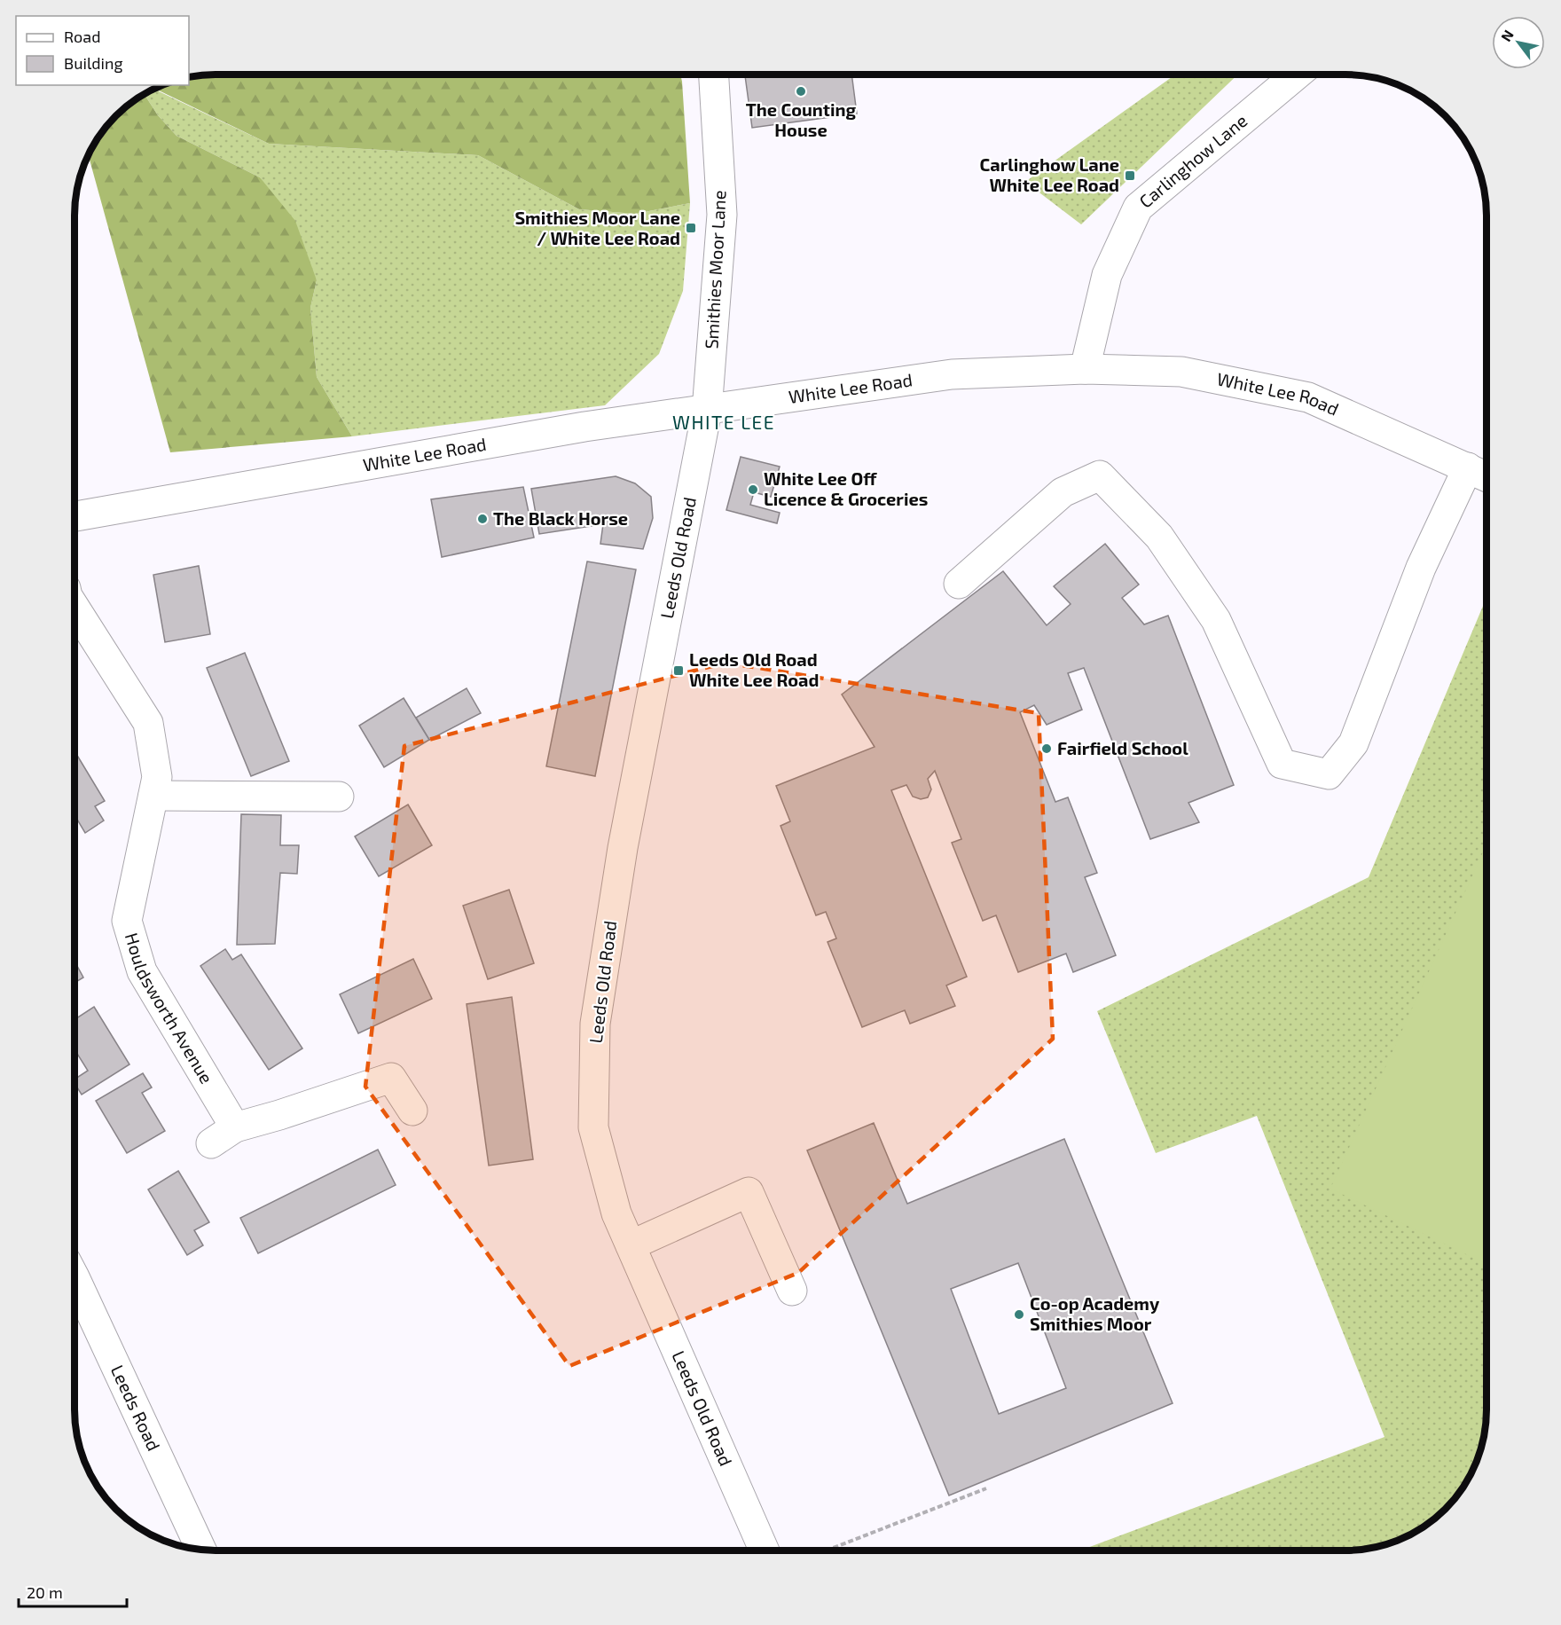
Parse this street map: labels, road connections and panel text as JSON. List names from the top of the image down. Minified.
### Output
{"streets":{"street":["Carlinghow Lane","Smithies Moor Lane","White Lee Road","Leeds Old Road","Houldsworth Avenue","Leeds Road"]},"crossings":[["Carlinghow Lane","White Lee Road"],["Smithies Moor Lane","White Lee Road"],["Smithies Moor Lane","Leeds Old Road"],["White Lee Road","Leeds Old Road"]],"districts":["WHITE LEE"],"places":{"other":["The Counting House","White Lee Off Licence & Groceries","The Black Horse","Fairfield School","Co-op Academy Smithies Moor"],"transit":["Carlinghow Lane White Lee Road","Smithies Moor Lane / White Lee Road","Leeds Old Road White Lee Road"]},"legend":["Road","Building"],"scale_bar":"20 m","north":"top left"}
